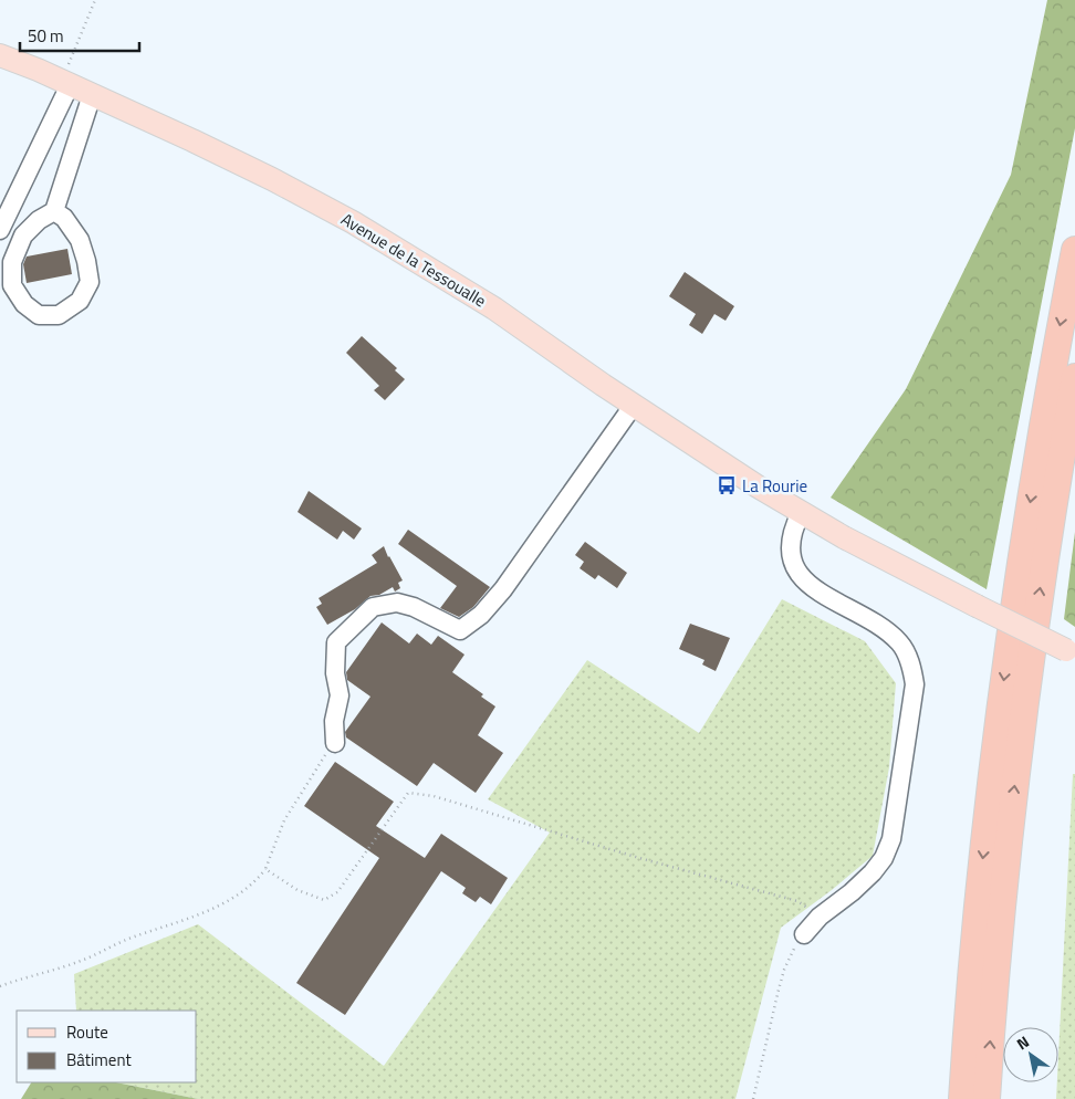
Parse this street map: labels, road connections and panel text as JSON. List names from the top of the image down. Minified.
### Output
{"streets":{"main road":["Avenue de la Tessoualle"]},"places":{"bus stop":["La Rourie"]},"legend":["Route","Bâtiment"],"scale_bar":"50 m","north":"top left"}
